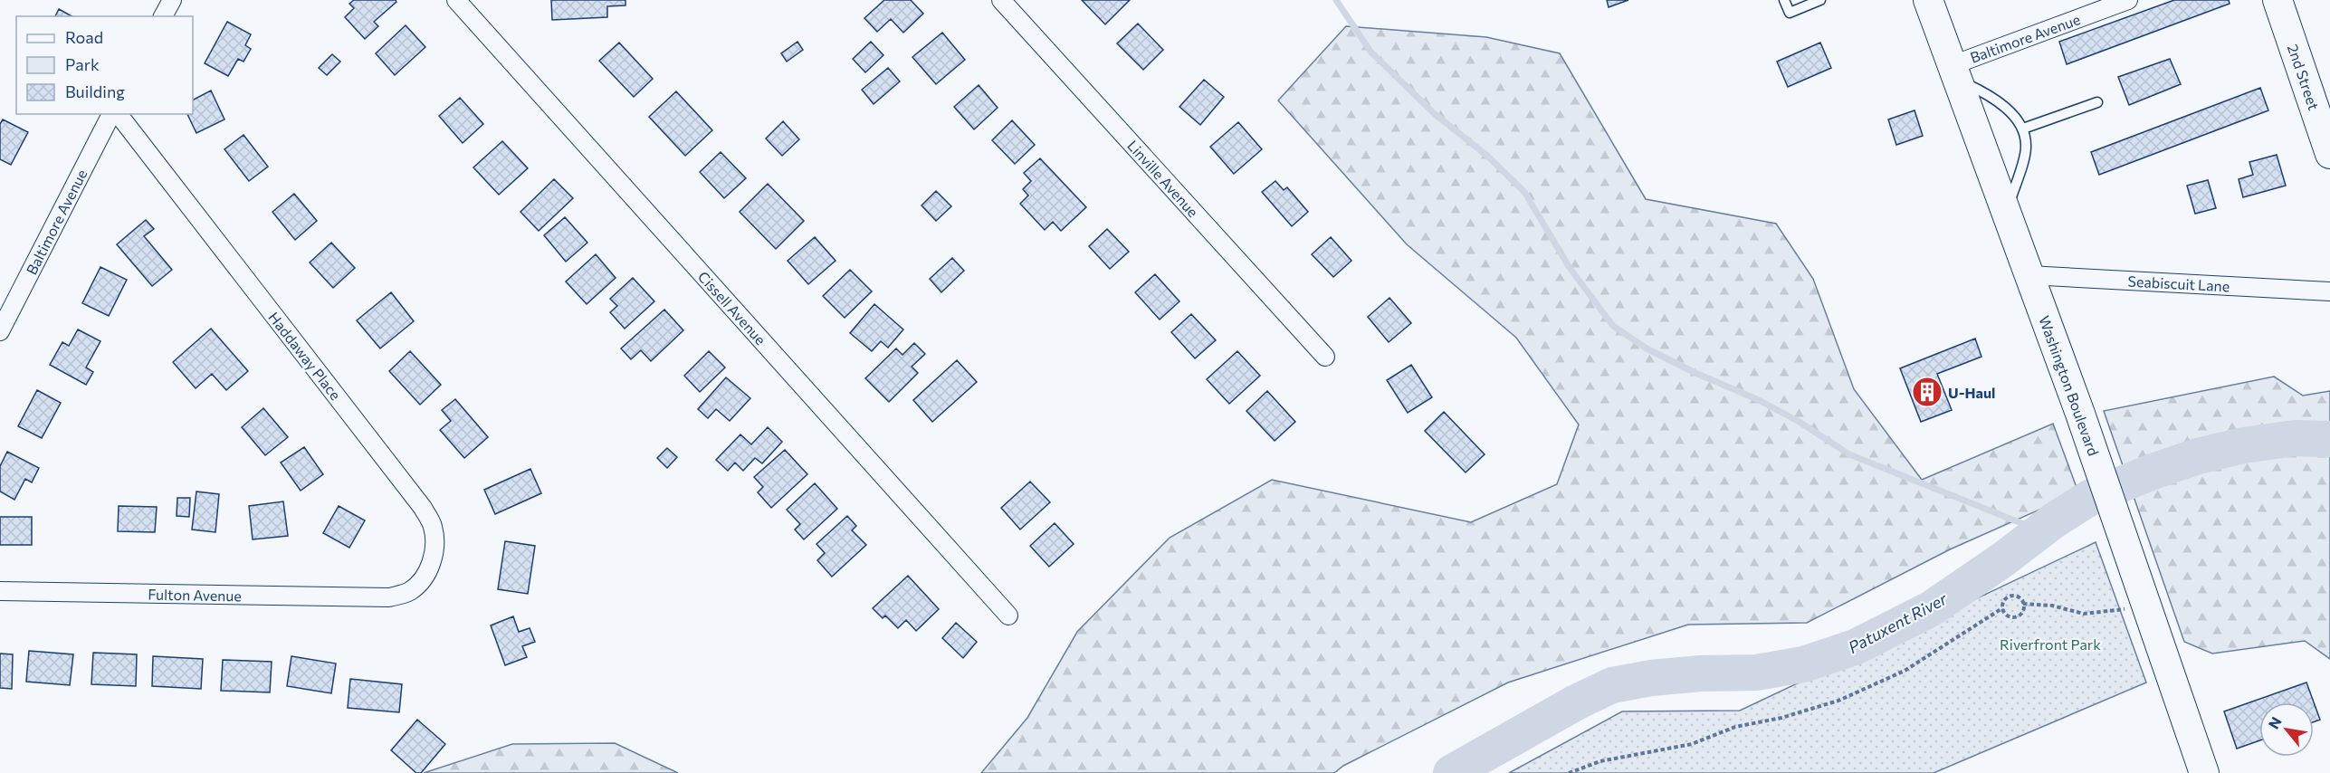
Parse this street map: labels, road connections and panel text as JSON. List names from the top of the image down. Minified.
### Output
{"streets":{"main road":["2nd Street","Washington Boulevard"],"street":["Baltimore Avenue","Linville Avenue","Seabiscuit Lane","Cissell Avenue","Haddaway Place","Fulton Avenue"]},"crossings":[["Baltimore Avenue","Washington Boulevard"],["Seabiscuit Lane","Washington Boulevard"],["Haddaway Place","Fulton Avenue"]],"water":["Patuxent River"],"parks":["Riverfront Park"],"places":{"building":["U-Haul"]},"legend":["Road","Park","Building"],"north":"top left"}
